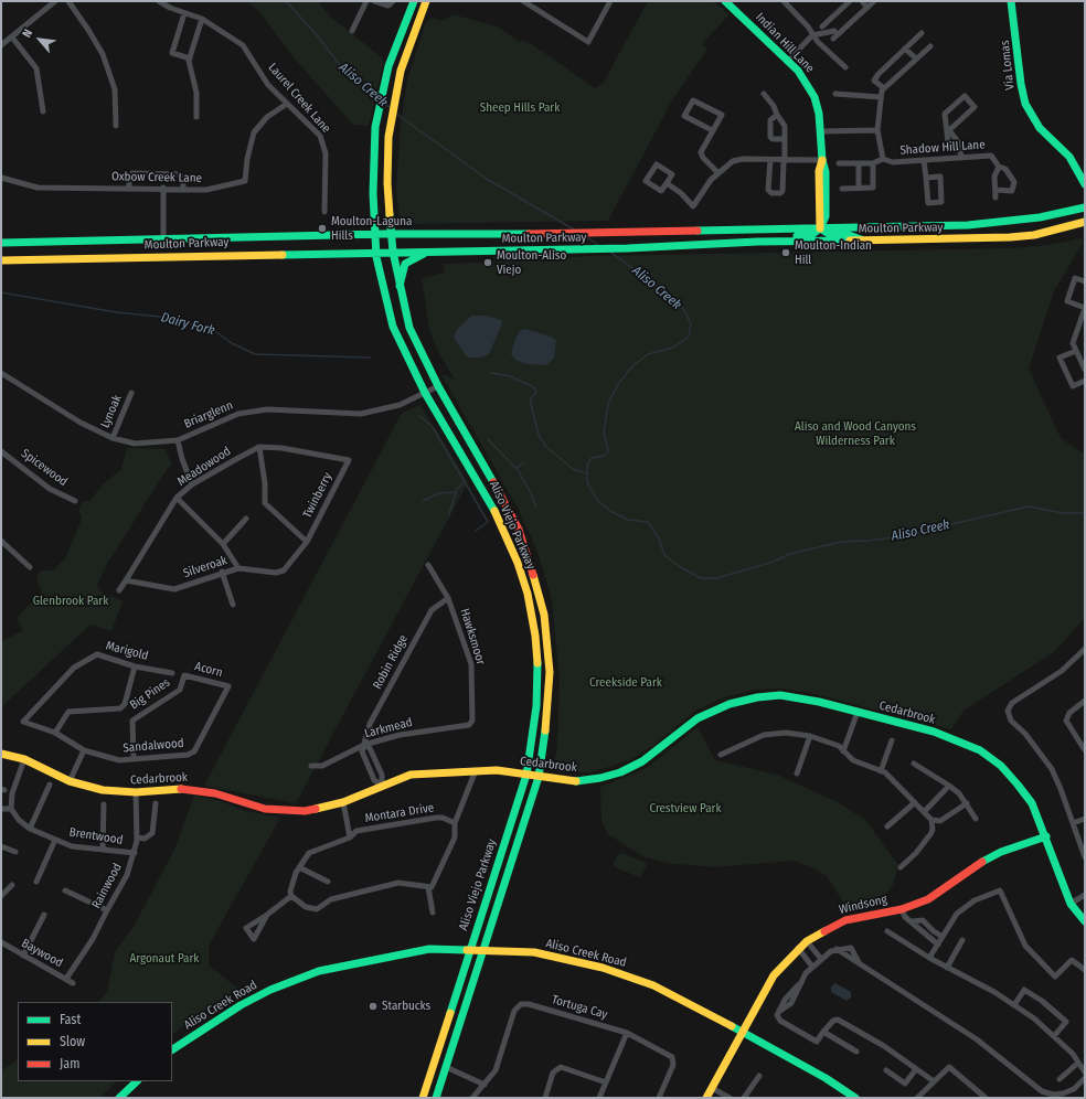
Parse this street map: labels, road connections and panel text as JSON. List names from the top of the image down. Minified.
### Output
{"streets":{"main road":["Indian Hill Lane","Via Lomas","Moulton Parkway","Aliso Viejo Parkway","Cedarbrook","Windsong","Aliso Creek Road"],"street":["Laurel Creek Lane","Shadow Hill Lane","Oxbow Creek Lane","Lynoak","Briarglenn","Meadowood","Spicewood","Twinberry","Silveroak","Hawksmoor","Marigold","Robin Ridge","Acorn","Big Pines","Larkmead","Sandalwood","Montara Drive","Brentwood","Rainwood","Baywood","Tortuga Cay"]},"crossings":[["Indian Hill Lane","Moulton Parkway"],["Laurel Creek Lane","Oxbow Creek Lane"],["Moulton Parkway","Aliso Viejo Parkway"],["Lynoak","Briarglenn"],["Briarglenn","Aliso Viejo Parkway"],["Meadowood","Twinberry"],["Meadowood","Silveroak"],["Twinberry","Silveroak"],["Aliso Viejo Parkway","Cedarbrook"],["Aliso Viejo Parkway","Aliso Creek Road"],["Hawksmoor","Robin Ridge"],["Hawksmoor","Larkmead"],["Marigold","Sandalwood"],["Robin Ridge","Cedarbrook"],["Robin Ridge","Larkmead"],["Acorn","Big Pines"],["Acorn","Sandalwood"],["Big Pines","Sandalwood"],["Cedarbrook","Rainwood"],["Cedarbrook","Windsong"],["Brentwood","Rainwood"],["Rainwood","Baywood"],["Windsong","Aliso Creek Road"]],"water":["Aliso Creek","Dairy Fork"],"parks":["Sheep Hills Park","Aliso and Wood Canyons Wilderness Park","Glenbrook Park","Creekside Park","Crestview Park","Argonaut Park"],"places":["Moulton-Laguna Hills","Moulton-Indian Hill","Moulton-Aliso Viejo","Starbucks"],"legend":["Fast","Slow","Jam"],"north":"top left"}
